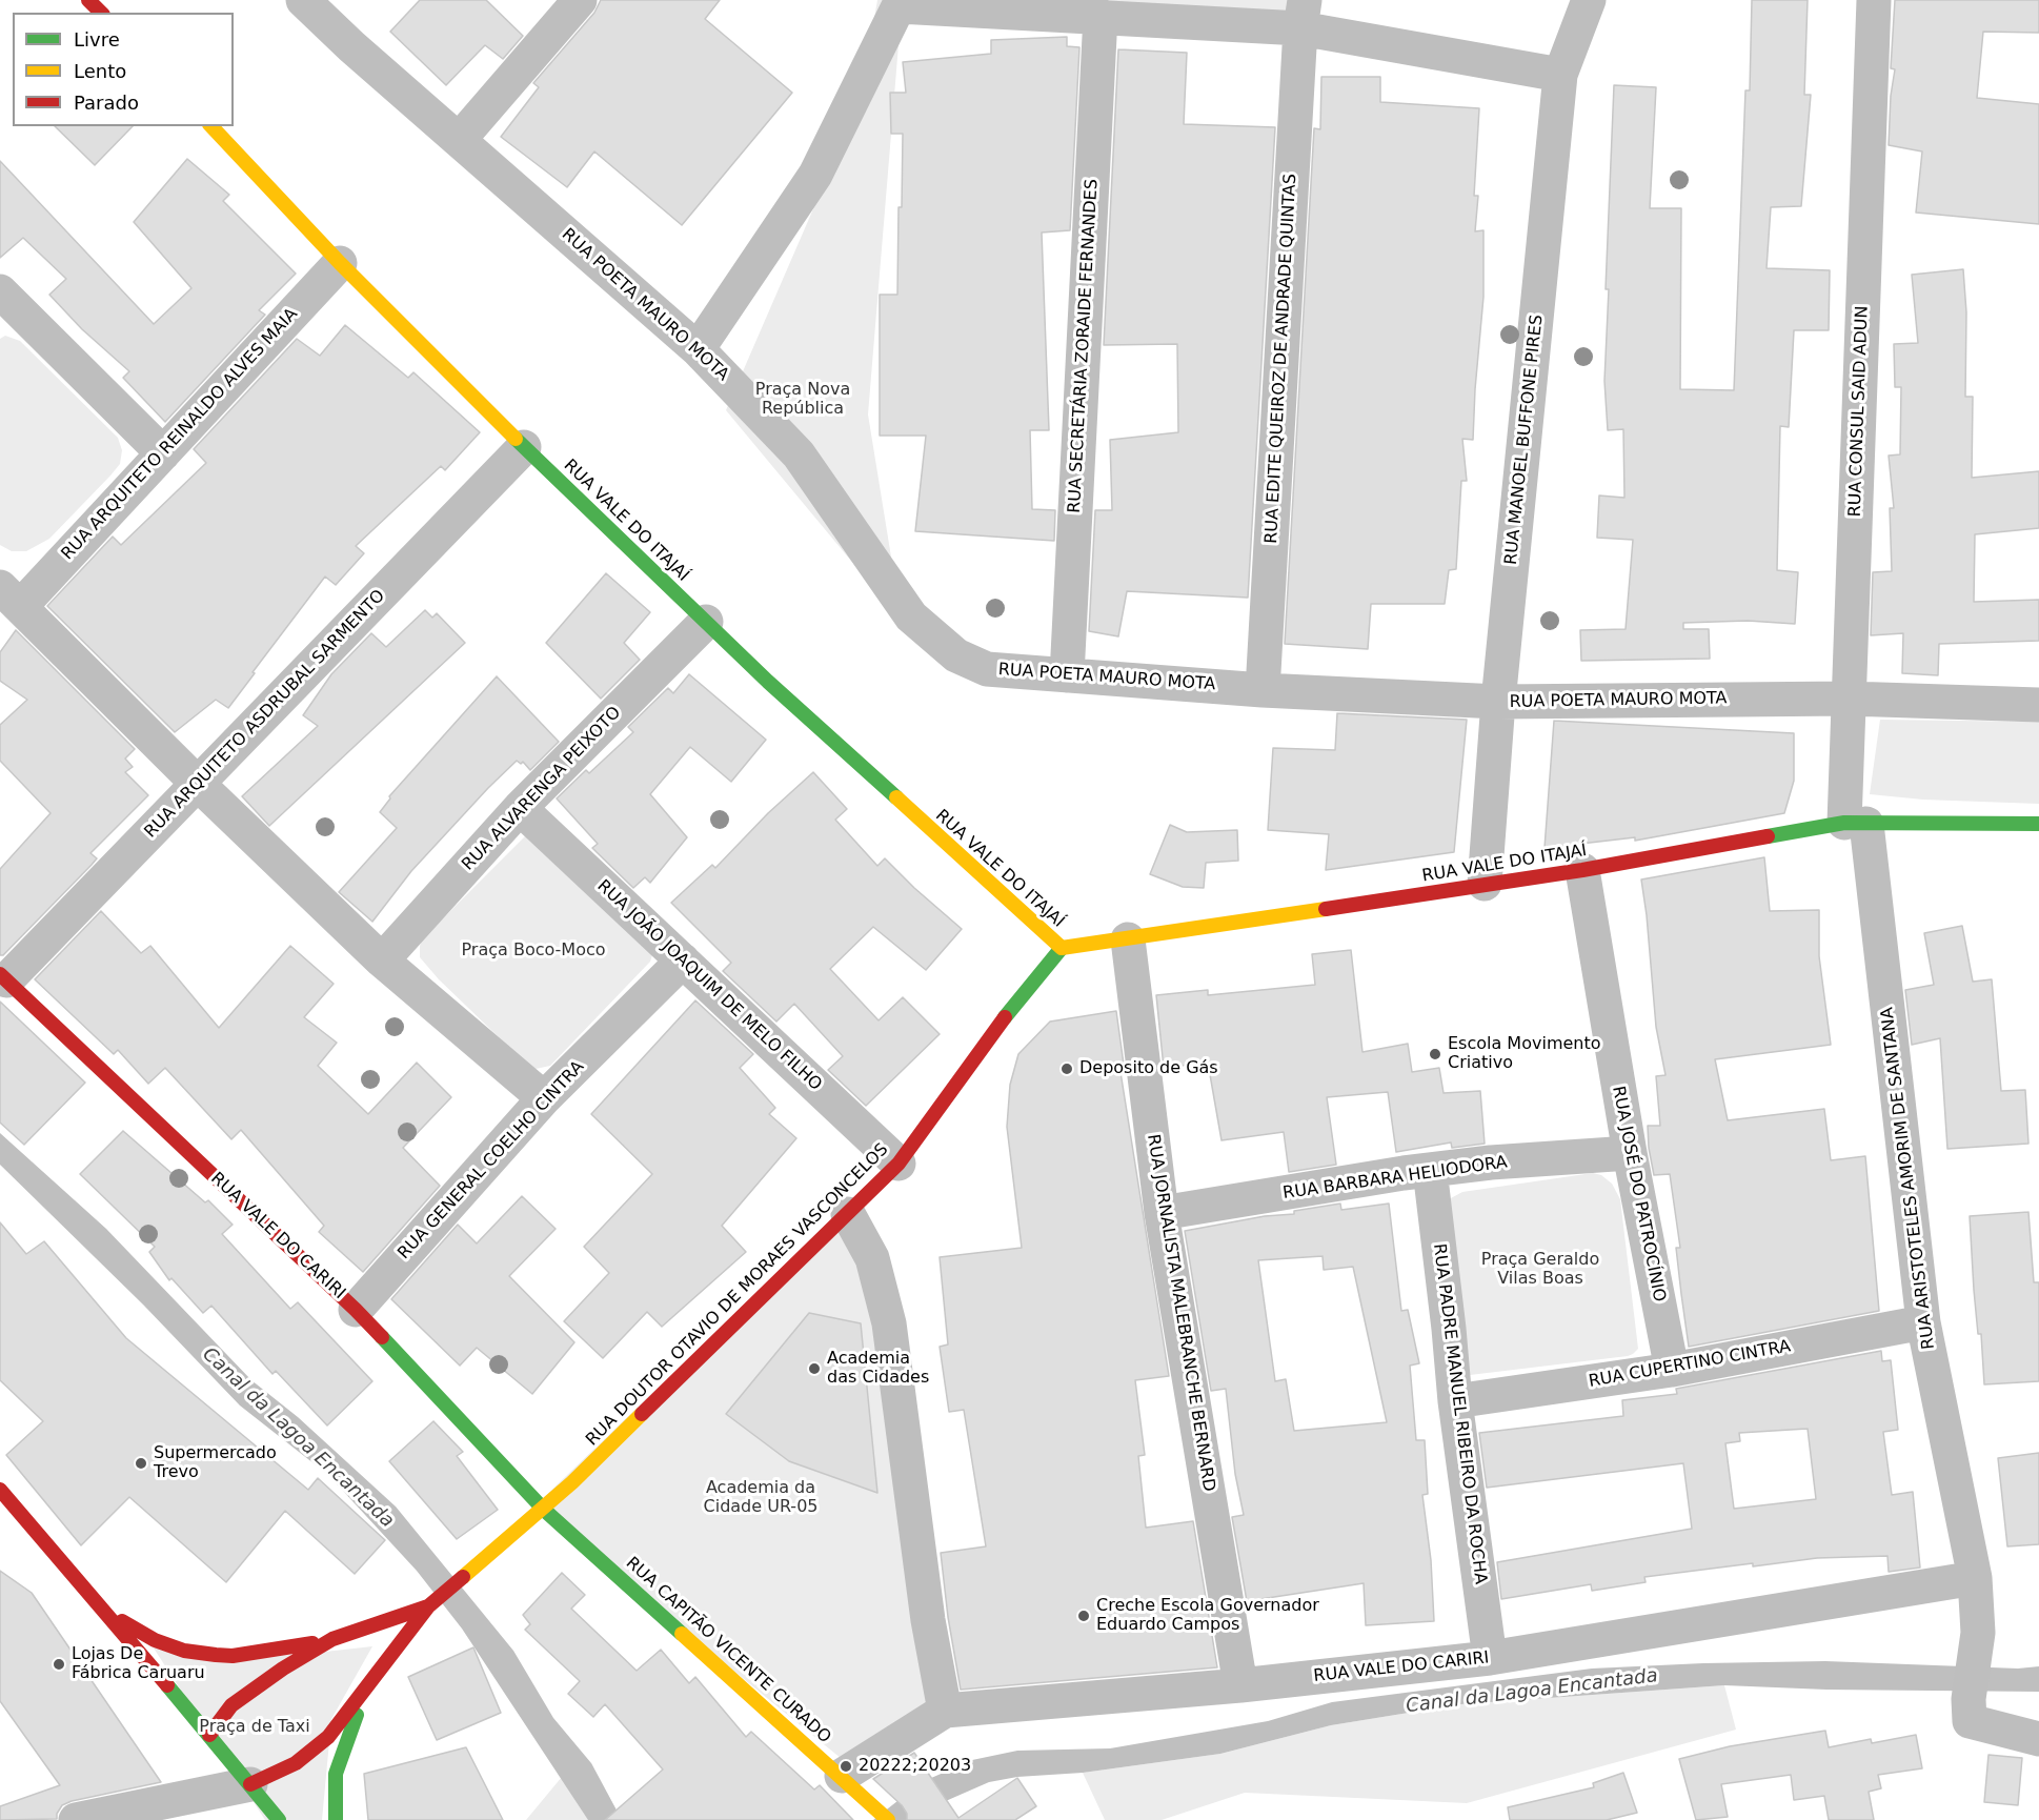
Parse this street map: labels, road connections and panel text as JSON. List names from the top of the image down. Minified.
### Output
{"streets":{"main road":["RUA VALE DO ITAJAÍ","RUA VALE DO CARIRI","RUA DOUTOR OTAVIO DE MORAES VASCONCELOS","RUA CAPITÃO VICENTE CURADO"],"street":["RUA POETA MAURO MOTA","RUA SECRETÁRIA ZORAIDE FERNANDES","RUA EDITE QUEIROZ DE ANDRADE QUINTAS","RUA CONSUL SAID ADUN","RUA ARQUITETO REINALDO ALVES MAIA","RUA MANOEL BUFFONE PIRES","RUA ARQUITETO ASDRUBAL SARMENTO","RUA ALVARENGA PEIXOTO","RUA JOÃO JOAQUIM DE MELO FILHO","RUA GENERAL COELHO CINTRA","RUA BARBARA HELIODORA","RUA ARISTOTELES AMORIM DE SANTANA","RUA JOSÉ DO PATROCÍNIO","RUA JORNALISTA MALEBRANCHE BERNARD","RUA CUPERTINO CINTRA","RUA PADRE MANUEL RIBEIRO DA ROCHA"]},"crossings":[["RUA POETA MAURO MOTA","RUA SECRETÁRIA ZORAIDE FERNANDES"],["RUA POETA MAURO MOTA","RUA EDITE QUEIROZ DE ANDRADE QUINTAS"],["RUA POETA MAURO MOTA","RUA CONSUL SAID ADUN"],["RUA POETA MAURO MOTA","RUA MANOEL BUFFONE PIRES"],["RUA CONSUL SAID ADUN","RUA VALE DO ITAJAÍ"],["RUA CONSUL SAID ADUN","RUA ARISTOTELES AMORIM DE SANTANA"],["RUA ARQUITETO REINALDO ALVES MAIA","RUA VALE DO ITAJAÍ"],["RUA MANOEL BUFFONE PIRES","RUA VALE DO ITAJAÍ"],["RUA VALE DO ITAJAÍ","RUA ARQUITETO ASDRUBAL SARMENTO"],["RUA VALE DO ITAJAÍ","RUA ALVARENGA PEIXOTO"],["RUA VALE DO ITAJAÍ","RUA ARISTOTELES AMORIM DE SANTANA"],["RUA VALE DO ITAJAÍ","RUA JOSÉ DO PATROCÍNIO"],["RUA VALE DO ITAJAÍ","RUA DOUTOR OTAVIO DE MORAES VASCONCELOS"],["RUA VALE DO ITAJAÍ","RUA JORNALISTA MALEBRANCHE BERNARD"],["RUA ARQUITETO ASDRUBAL SARMENTO","RUA VALE DO CARIRI"],["RUA ALVARENGA PEIXOTO","RUA JOÃO JOAQUIM DE MELO FILHO"],["RUA JOÃO JOAQUIM DE MELO FILHO","RUA GENERAL COELHO CINTRA"],["RUA JOÃO JOAQUIM DE MELO FILHO","RUA DOUTOR OTAVIO DE MORAES VASCONCELOS"],["RUA GENERAL COELHO CINTRA","RUA VALE DO CARIRI"],["RUA BARBARA HELIODORA","RUA JOSÉ DO PATROCÍNIO"],["RUA BARBARA HELIODORA","RUA JORNALISTA MALEBRANCHE BERNARD"],["RUA BARBARA HELIODORA","RUA PADRE MANUEL RIBEIRO DA ROCHA"],["RUA ARISTOTELES AMORIM DE SANTANA","RUA VALE DO CARIRI"],["RUA ARISTOTELES AMORIM DE SANTANA","RUA CUPERTINO CINTRA"],["RUA JOSÉ DO PATROCÍNIO","RUA CUPERTINO CINTRA"],["RUA VALE DO CARIRI","RUA DOUTOR OTAVIO DE MORAES VASCONCELOS"],["RUA VALE DO CARIRI","RUA JORNALISTA MALEBRANCHE BERNARD"],["RUA VALE DO CARIRI","RUA PADRE MANUEL RIBEIRO DA ROCHA"],["RUA VALE DO CARIRI","RUA CAPITÃO VICENTE CURADO"],["RUA DOUTOR OTAVIO DE MORAES VASCONCELOS","RUA CAPITÃO VICENTE CURADO"],["RUA CUPERTINO CINTRA","RUA PADRE MANUEL RIBEIRO DA ROCHA"]],"water":["Canal da Lagoa Encantada"],"parks":["Praça Nova República","Praça Boco-Moco","Praça Geraldo Vilas Boas","Academia da Cidade UR-05","Praça de Taxi"],"places":["Escola Movimento Criativo","Deposito de Gás","Academia das Cidades","Supermercado Trevo","Creche Escola Governador Eduardo Campos","Lojas De Fábrica Caruaru","20222;20203"],"legend":["Livre","Lento","Parado"]}
